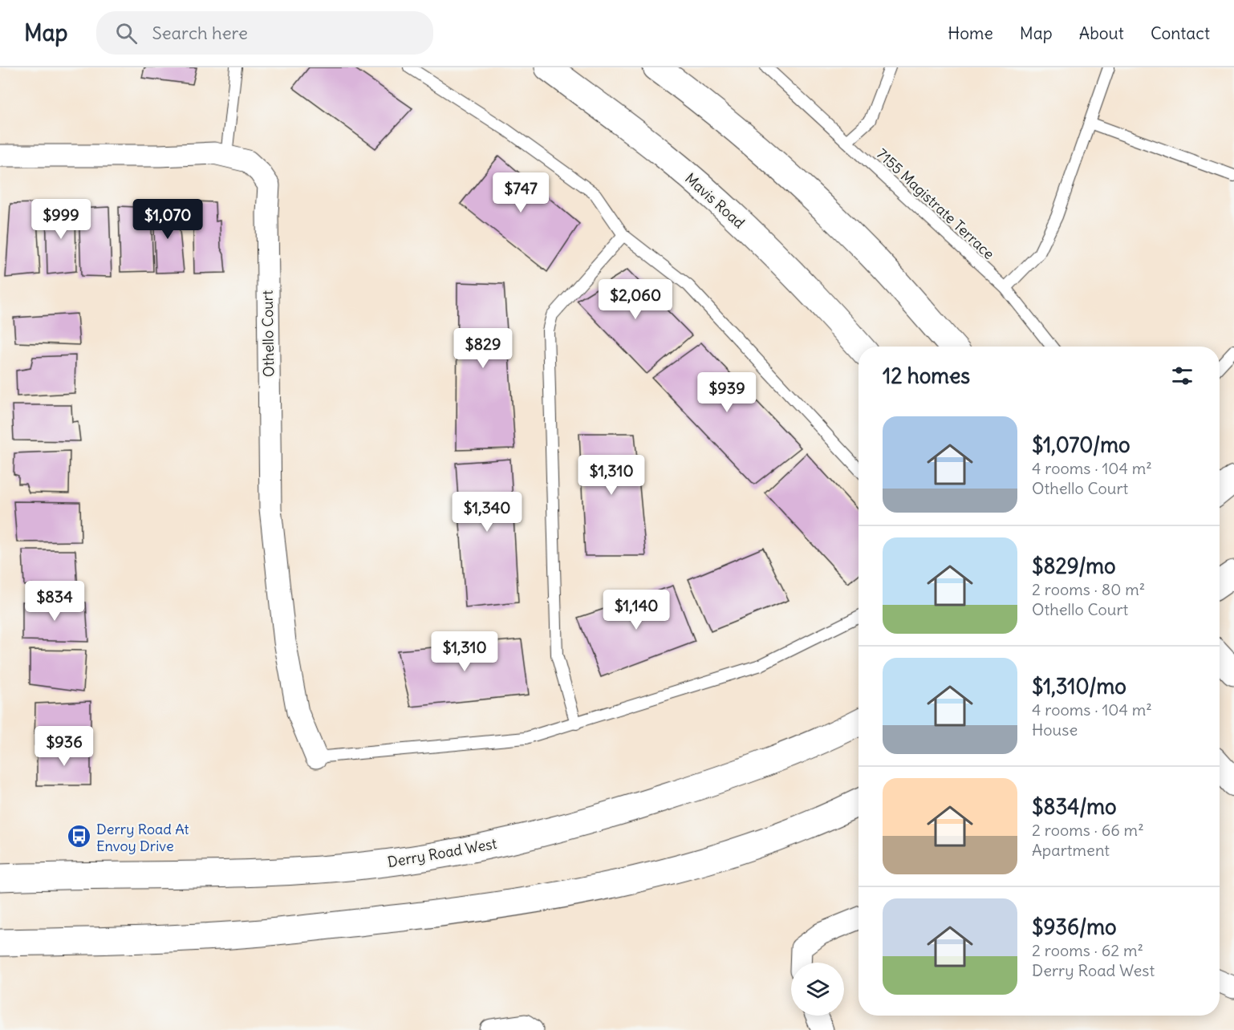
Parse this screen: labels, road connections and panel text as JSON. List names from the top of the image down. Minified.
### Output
{"streets":{"main road":["Mavis Road","Derry Road West"],"street":["Othello Court"],"lane":["7155 Magistrate Terrace"]},"places":{"bus stop":["Derry Road At Envoy Drive"]},"page":{"header":"Map","search":"Search here","nav":["Home","Map","About","Contact"],"price":["$747","$999","$1,070","$2,060","$829","$939","$1,310","$1,340","$834","$1,140","$1,310","$936"],"heading":"12 homes","list":[{"name":"$1,070/mo","note":"4 rooms · 104 m² · Othello Court"},{"name":"$829/mo","note":"2 rooms · 80 m² · Othello Court"},{"name":"$1,310/mo","note":"4 rooms · 104 m² · House"},{"name":"$834/mo","note":"2 rooms · 66 m² · Apartment"},{"name":"$936/mo","note":"2 rooms · 62 m² · Derry Road West"}]}}
